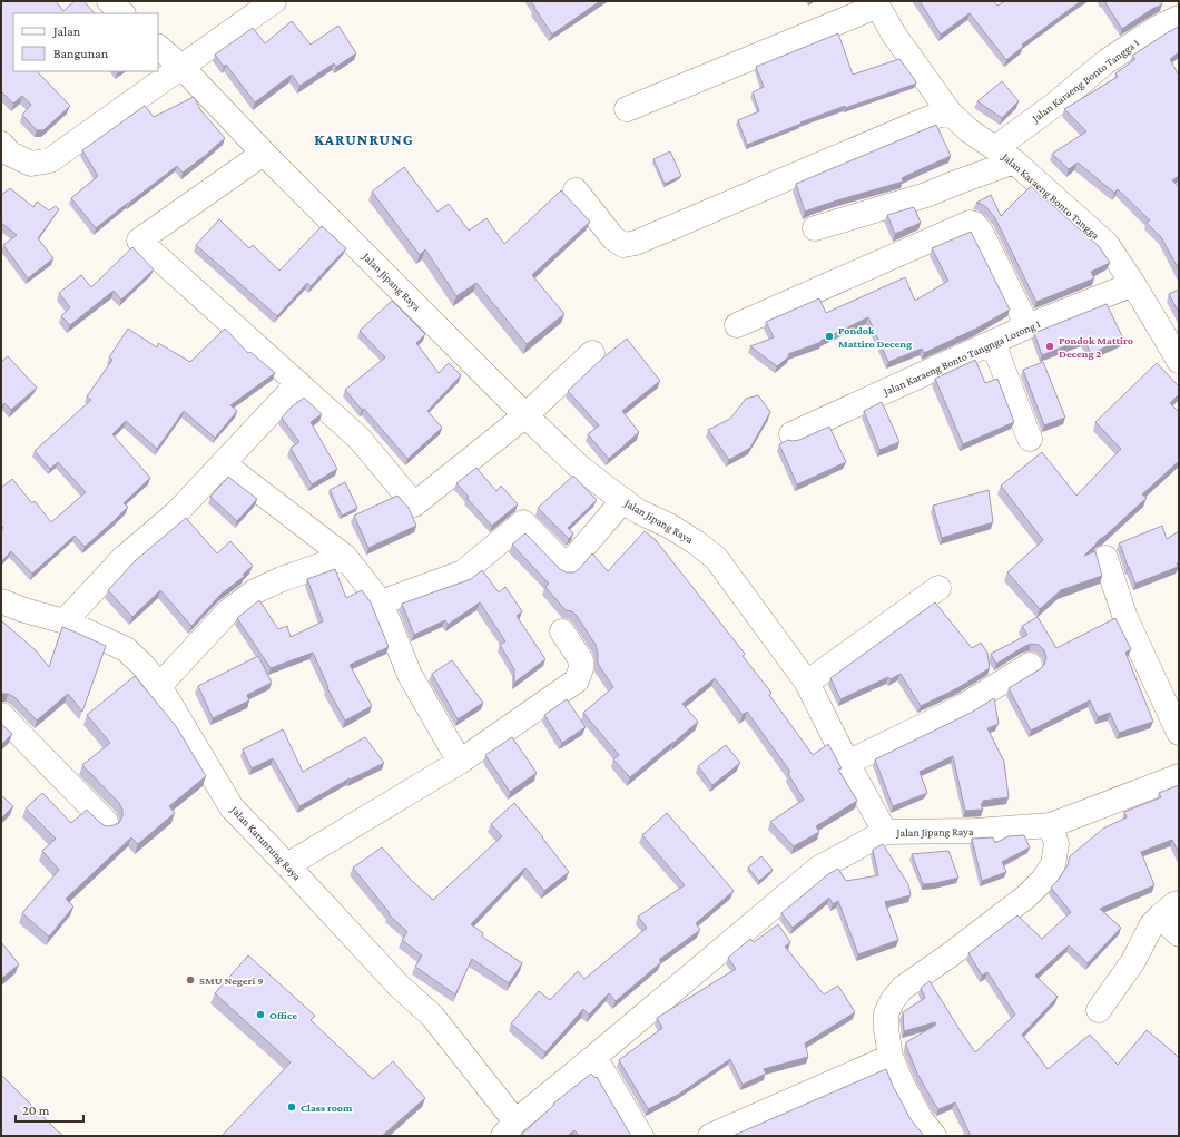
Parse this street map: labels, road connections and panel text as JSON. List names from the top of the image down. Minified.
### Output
{"streets":{"street":["Jalan Karaeng Bonto Tangga 1","Jalan Karaeng Bonto Tangga","Jalan Jipang Raya","Jalan Karaeng Bonto Tangnga Lorong 1","Jalan Karunrung Raya"]},"crossings":[["Jalan Karaeng Bonto Tangga 1","Jalan Karaeng Bonto Tangga"],["Jalan Karaeng Bonto Tangga","Jalan Karaeng Bonto Tangnga Lorong 1"]],"districts":["KARUNRUNG"],"places":["Pondok Mattiro Deceng","Pondok Mattiro Deceng 2","SMU Negeri 9","Office","Class room"],"legend":["Jalan","Bangunan"],"scale_bar":"20 m"}
